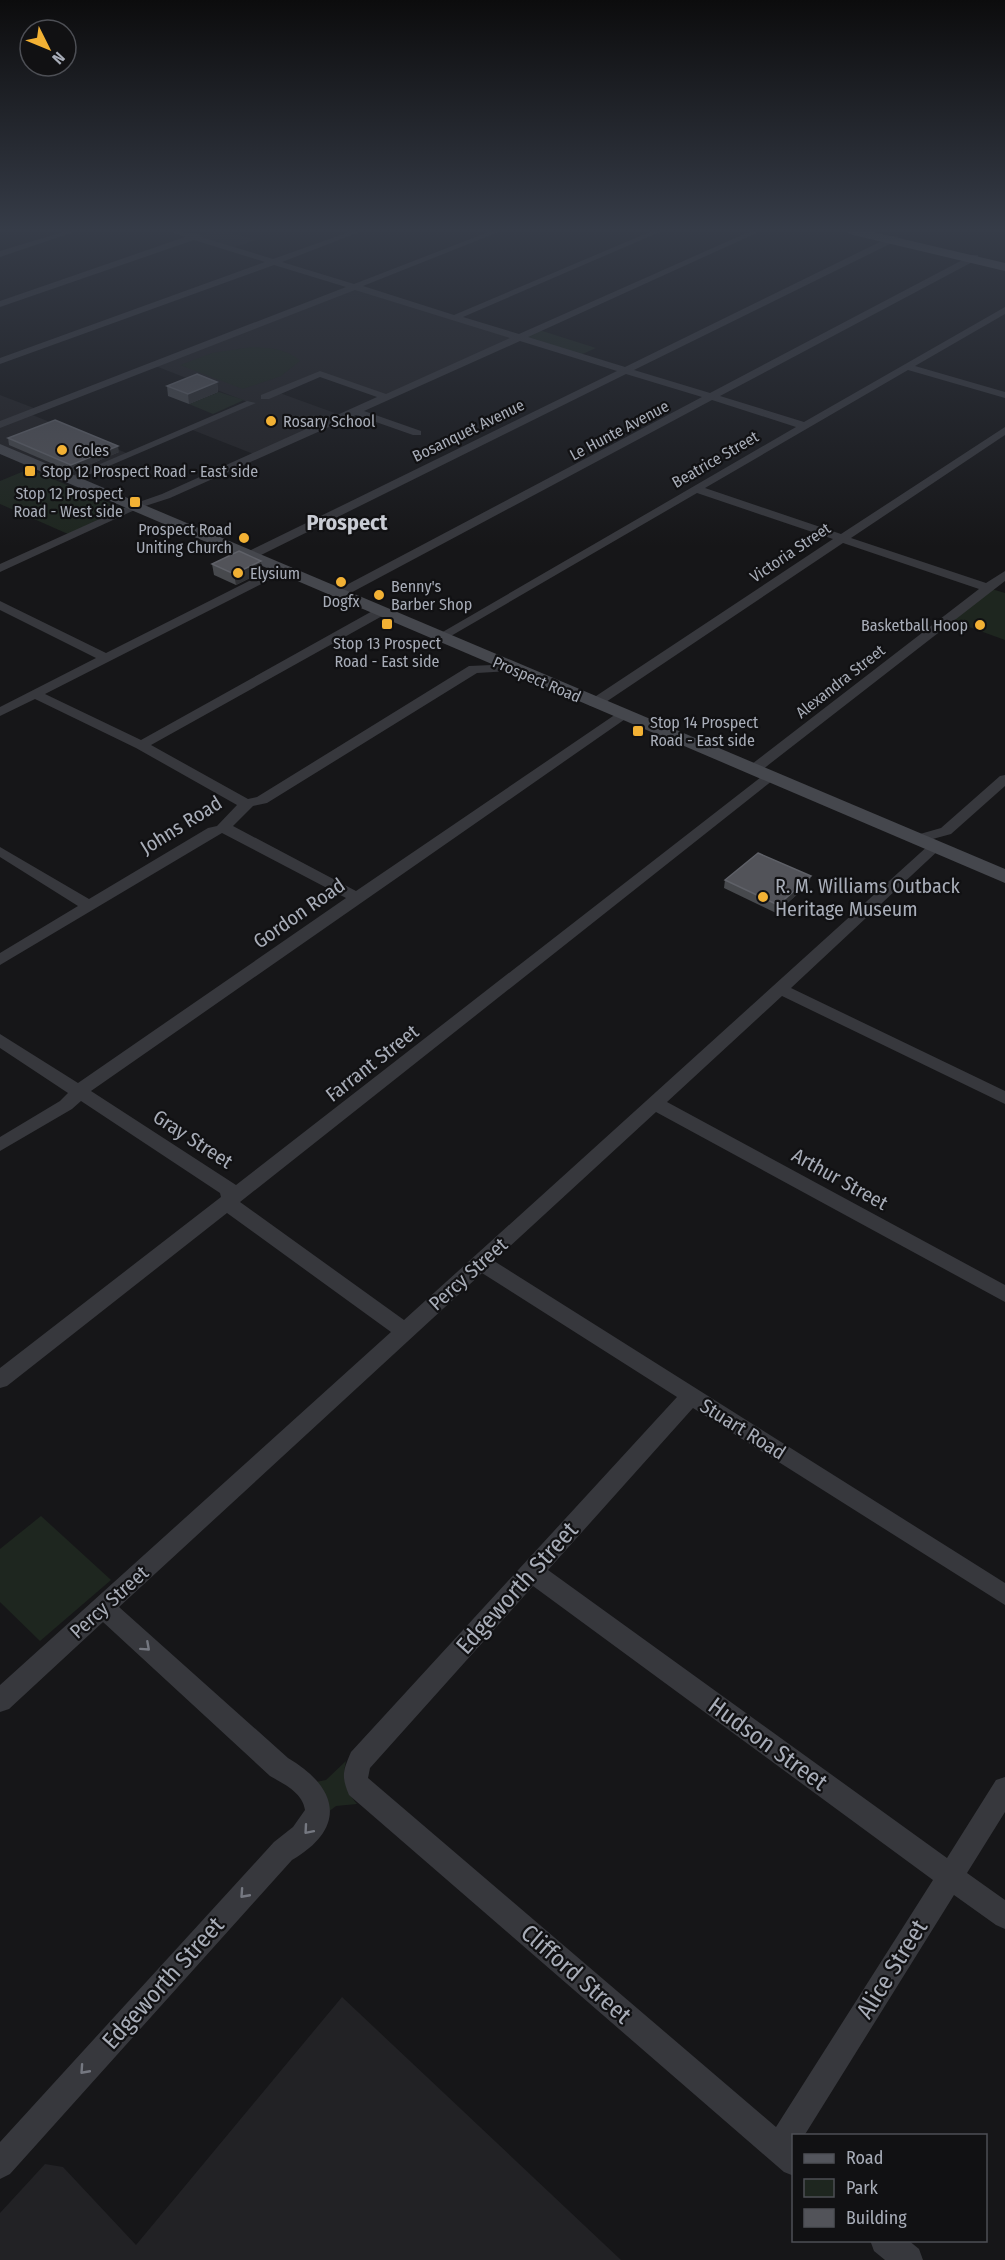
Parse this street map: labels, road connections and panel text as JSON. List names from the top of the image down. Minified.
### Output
{"streets":{"main road":["Prospect Road"],"street":["Bosanquet Avenue","Le Hunte Avenue","Beatrice Street","Victoria Street","Alexandra Street","Johns Road","Gordon Road","Farrant Street","Gray Street","Arthur Street","Percy Street","Stuart Road","Edgeworth Street","Hudson Street","Alice Street","Clifford Street"]},"crossings":[["Bosanquet Avenue","Prospect Road"],["Le Hunte Avenue","Prospect Road"],["Beatrice Street","Prospect Road"],["Victoria Street","Prospect Road"],["Prospect Road","Alexandra Street"],["Prospect Road","Johns Road"],["Prospect Road","Gordon Road"],["Prospect Road","Farrant Street"],["Prospect Road","Percy Street"],["Alexandra Street","Farrant Street"],["Gordon Road","Gray Street"],["Farrant Street","Gray Street"],["Gray Street","Percy Street"],["Arthur Street","Percy Street"],["Percy Street","Stuart Road"],["Percy Street","Edgeworth Street"],["Stuart Road","Edgeworth Street"],["Edgeworth Street","Hudson Street"],["Edgeworth Street","Clifford Street"],["Hudson Street","Alice Street"]],"districts":["Prospect"],"places":{"other":["Rosary School","Coles","Prospect Road Uniting Church","Elysium","Dogfx","Benny's Barber Shop","Basketball Hoop","R. M. Williams Outback Heritage Museum"],"transit":["Stop 12 Prospect Road - East side","Stop 12 Prospect Road - West side","Stop 13 Prospect Road - East side","Stop 14 Prospect Road - East side"]},"legend":["Road","Park","Building"],"north":"bottom right"}
